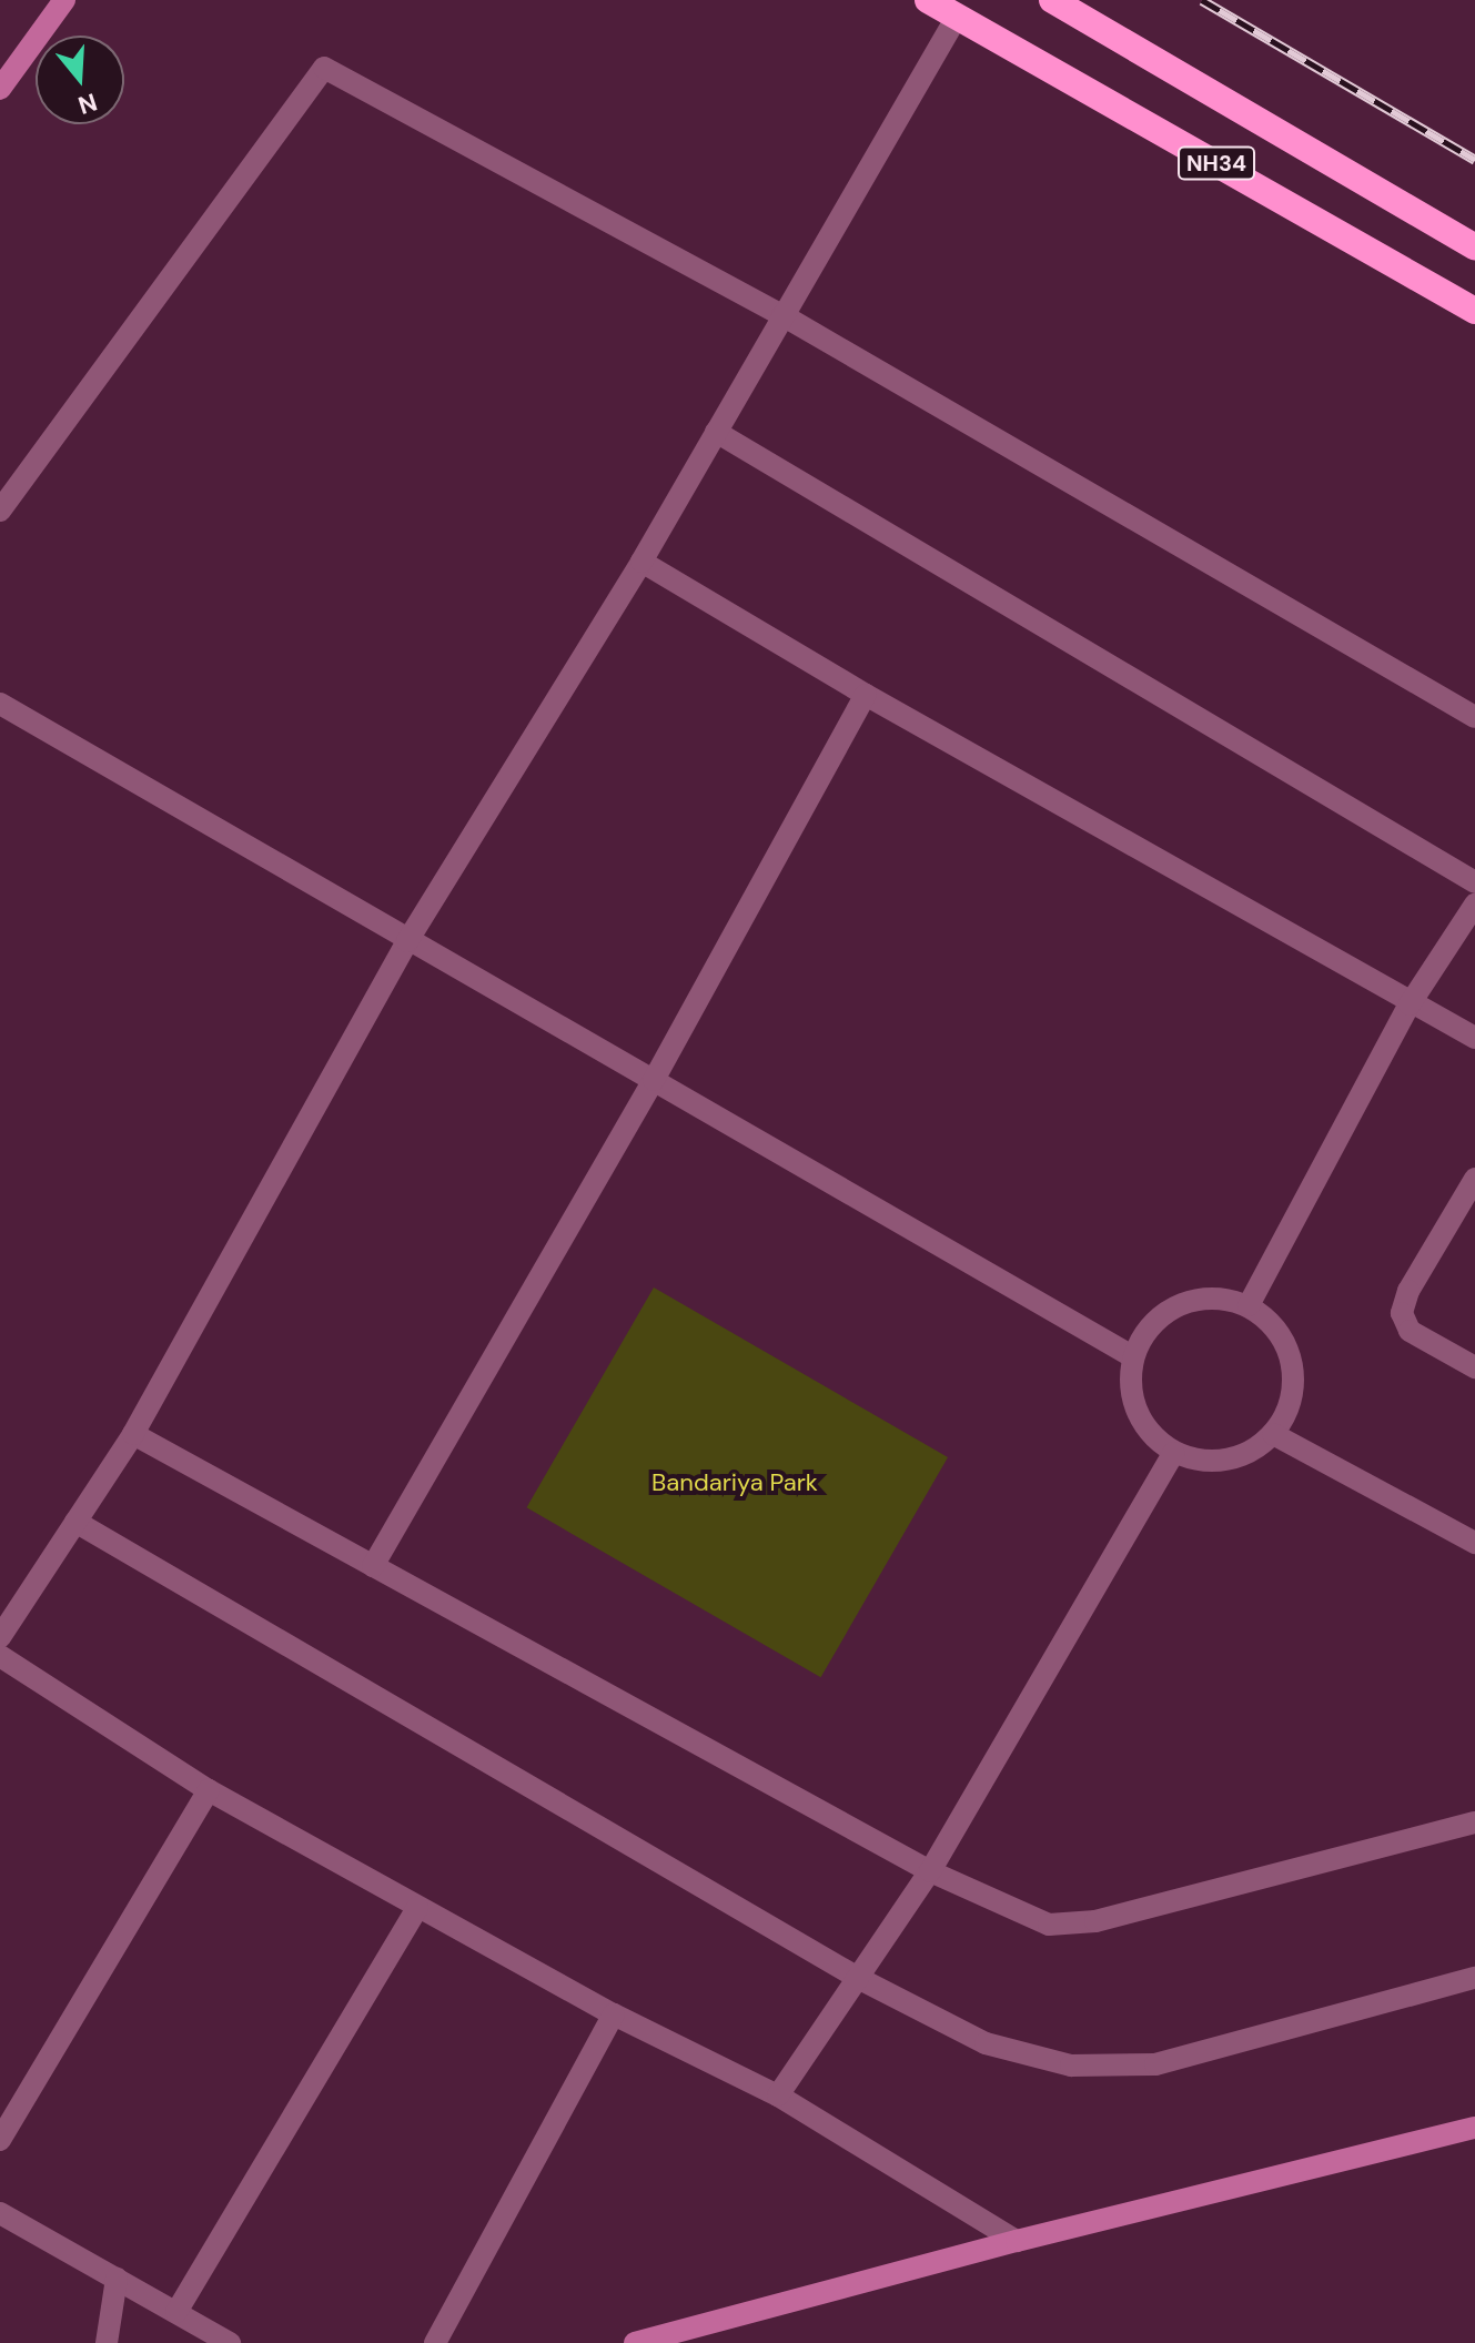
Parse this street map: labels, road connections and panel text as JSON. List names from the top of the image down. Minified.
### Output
{"streets":{"highway":["NH34"]},"parks":["Bandariya Park"],"north":"bottom"}
